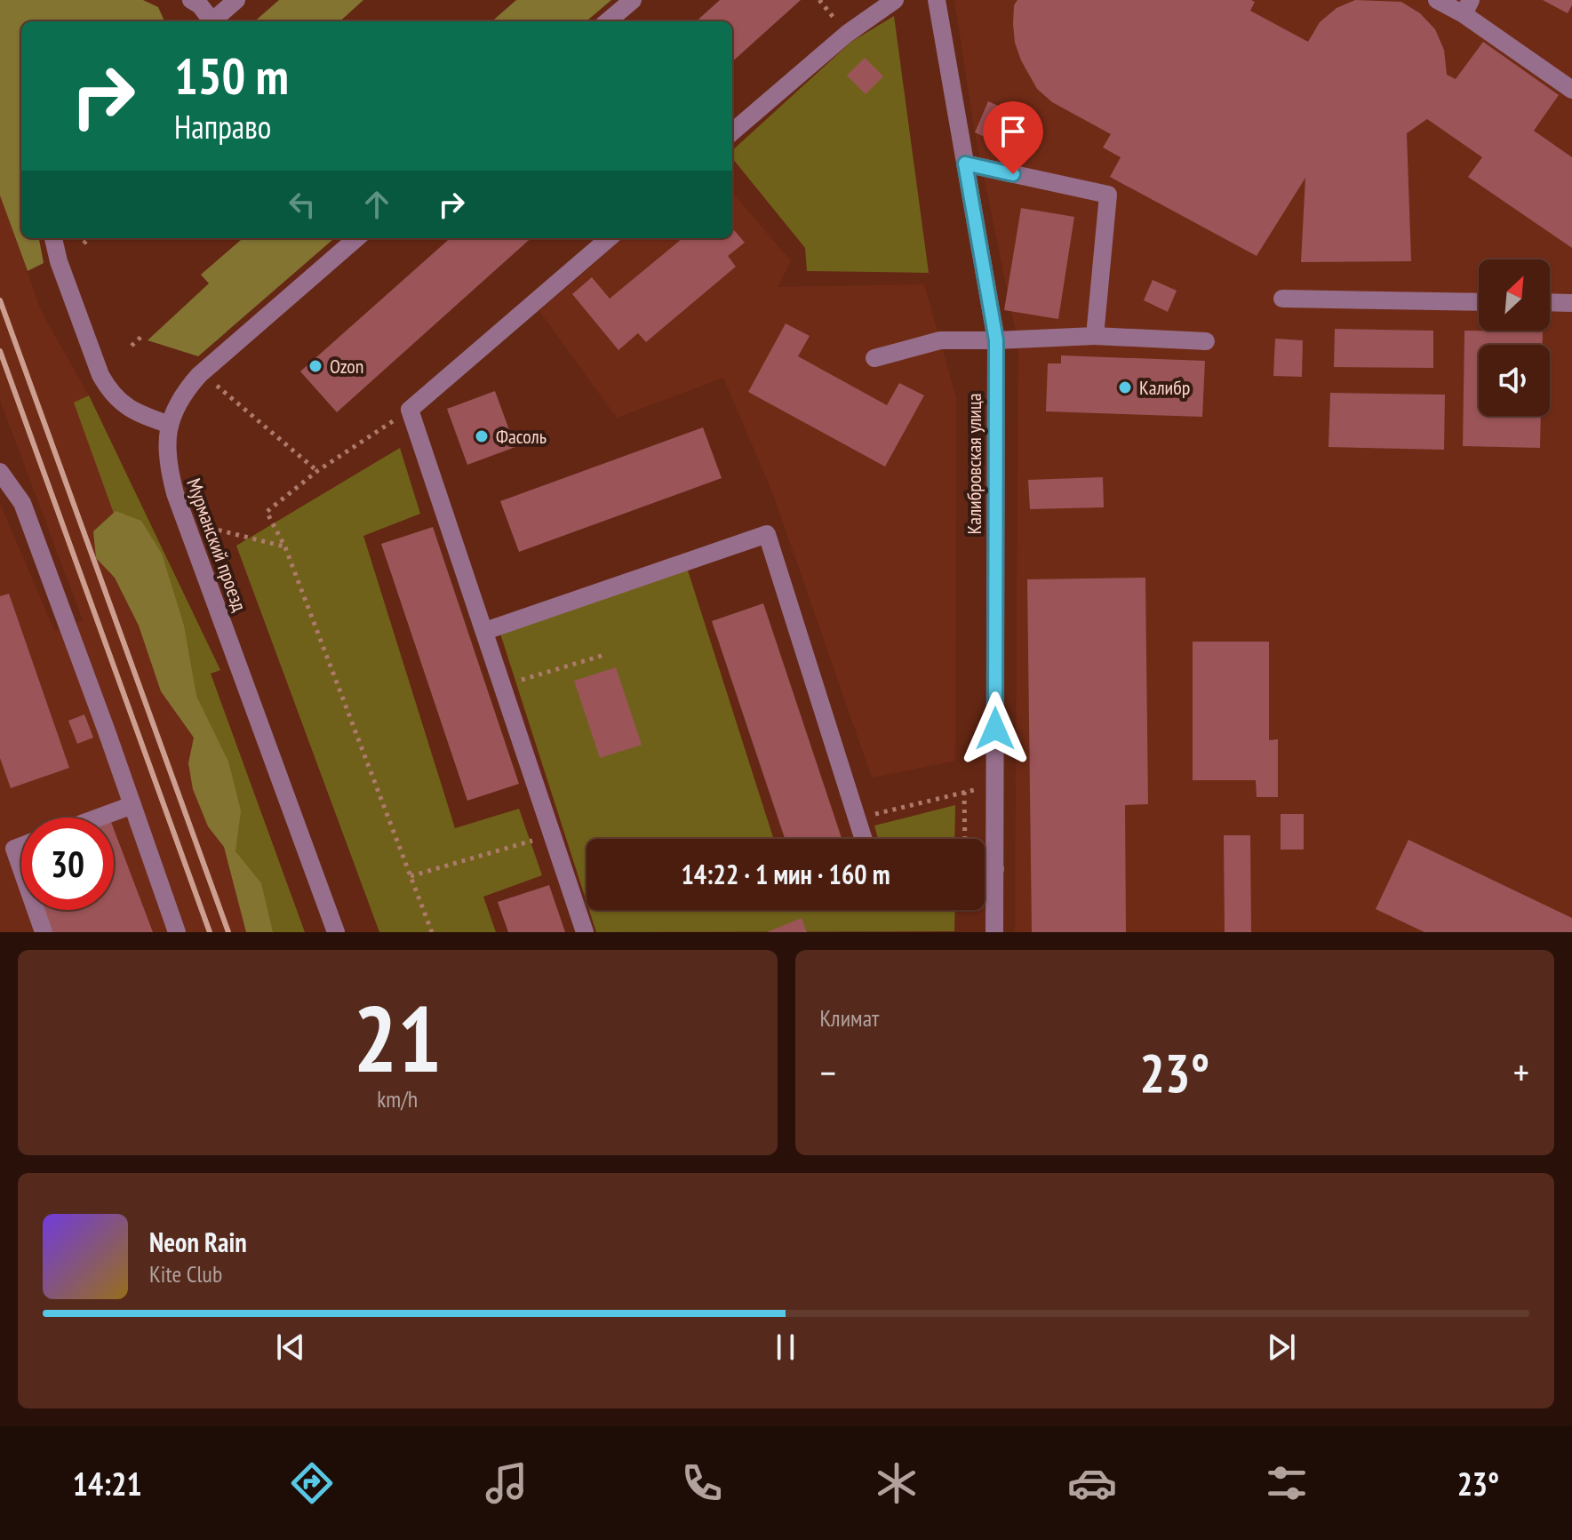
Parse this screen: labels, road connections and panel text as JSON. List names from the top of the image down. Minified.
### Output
{"streets":{"street":["Калибровская улица","Мурманский проезд"]},"places":["Ozon","Калибр","Фасоль"],"north":"top right","page":{"turn":["150 m","Направо"],"limit":"30","trip":"14:22 · 1 мин · 160 m","tile":[["21","km/h"],"Климат"],"heat":["−","23°","+"],"song":["Neon Rain","Kite Club"],"tabs":["14:21","23°"]}}
